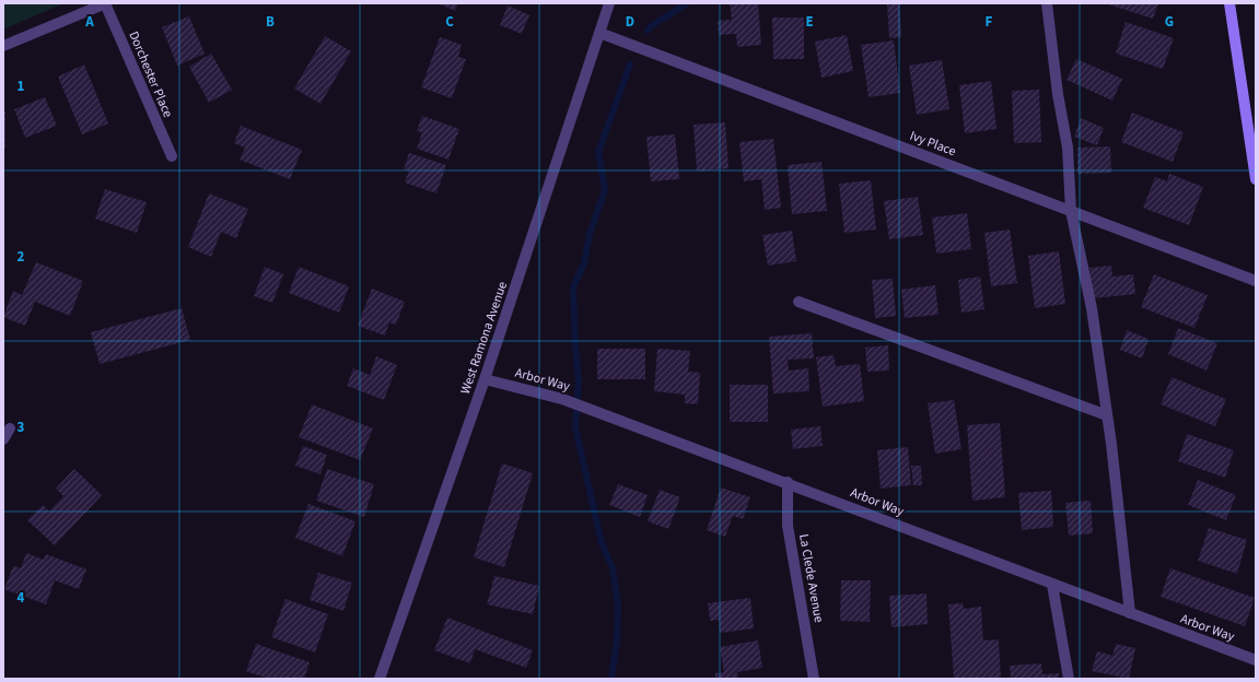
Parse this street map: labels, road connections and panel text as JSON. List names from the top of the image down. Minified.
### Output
{"streets":{"street":["Dorchester Place","Ivy Place","West Ramona Avenue","Arbor Way","La Clede Avenue"]},"crossings":[["Ivy Place","West Ramona Avenue"],["West Ramona Avenue","Arbor Way"],["Arbor Way","La Clede Avenue"]],"grid":{"columns":["A","B","C","D","E","F","G"],"rows":["1","2","3","4"]}}
